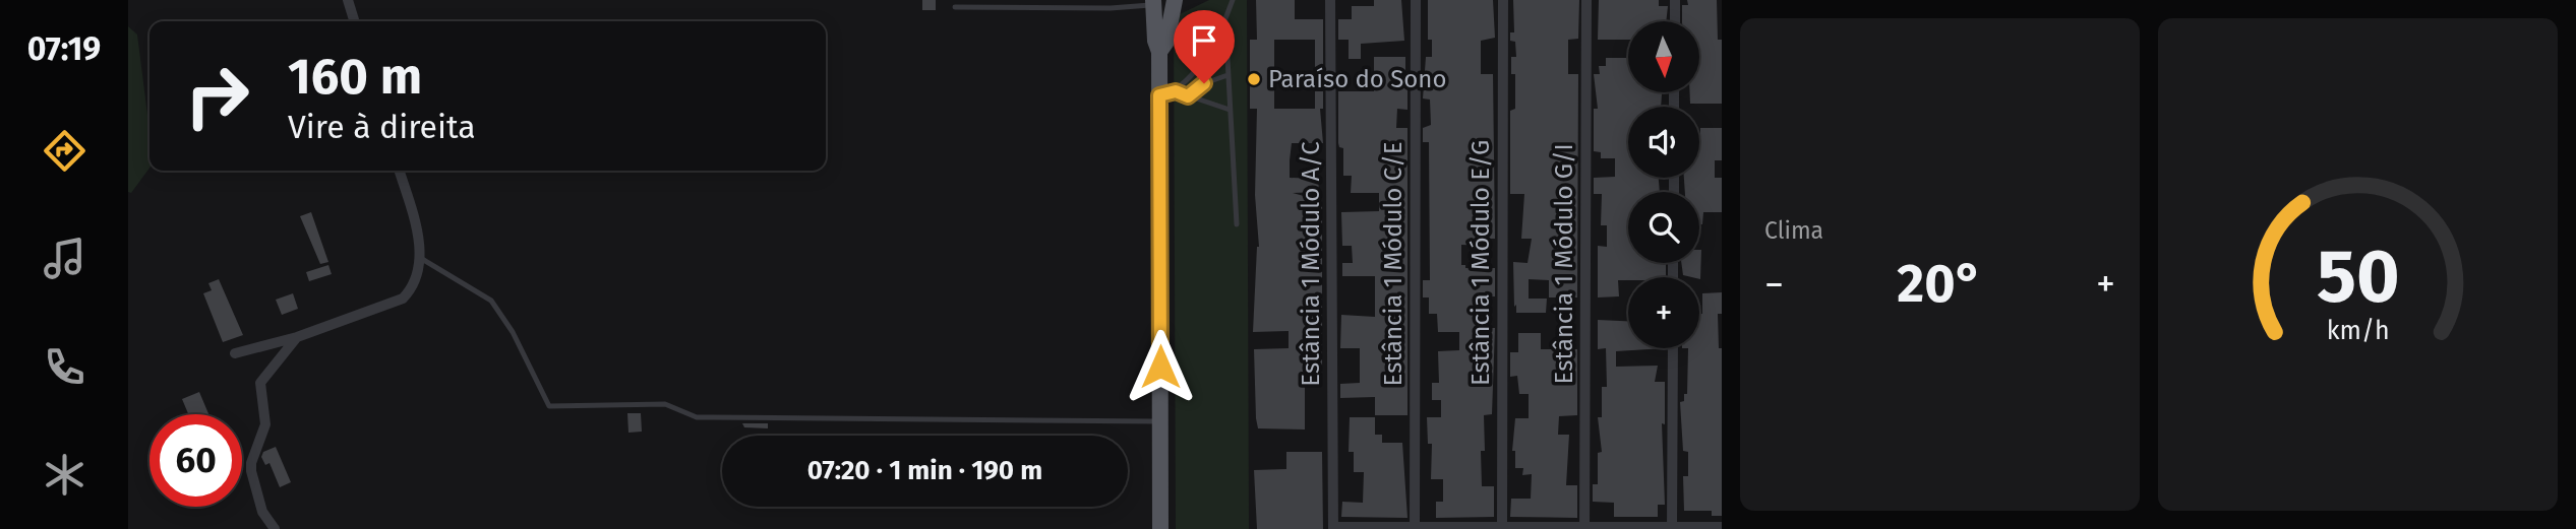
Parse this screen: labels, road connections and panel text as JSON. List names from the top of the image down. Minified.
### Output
{"streets":{"street":["Estância 1 Módulo E/G","Estância 1 Módulo A/C","Estância 1 Módulo C/E","Estância 1 Módulo G/I"]},"places":["Paraíso do Sono"],"north":"bottom","page":{"tabs":"07:19","tile":"Clima","map_buttons":"+","turn":["160 m","Vire à direita"],"heat":["−","20°","+"],"limit":"60","trip":"07:20 · 1 min · 190 m","gauge":["50","km/h"]}}
